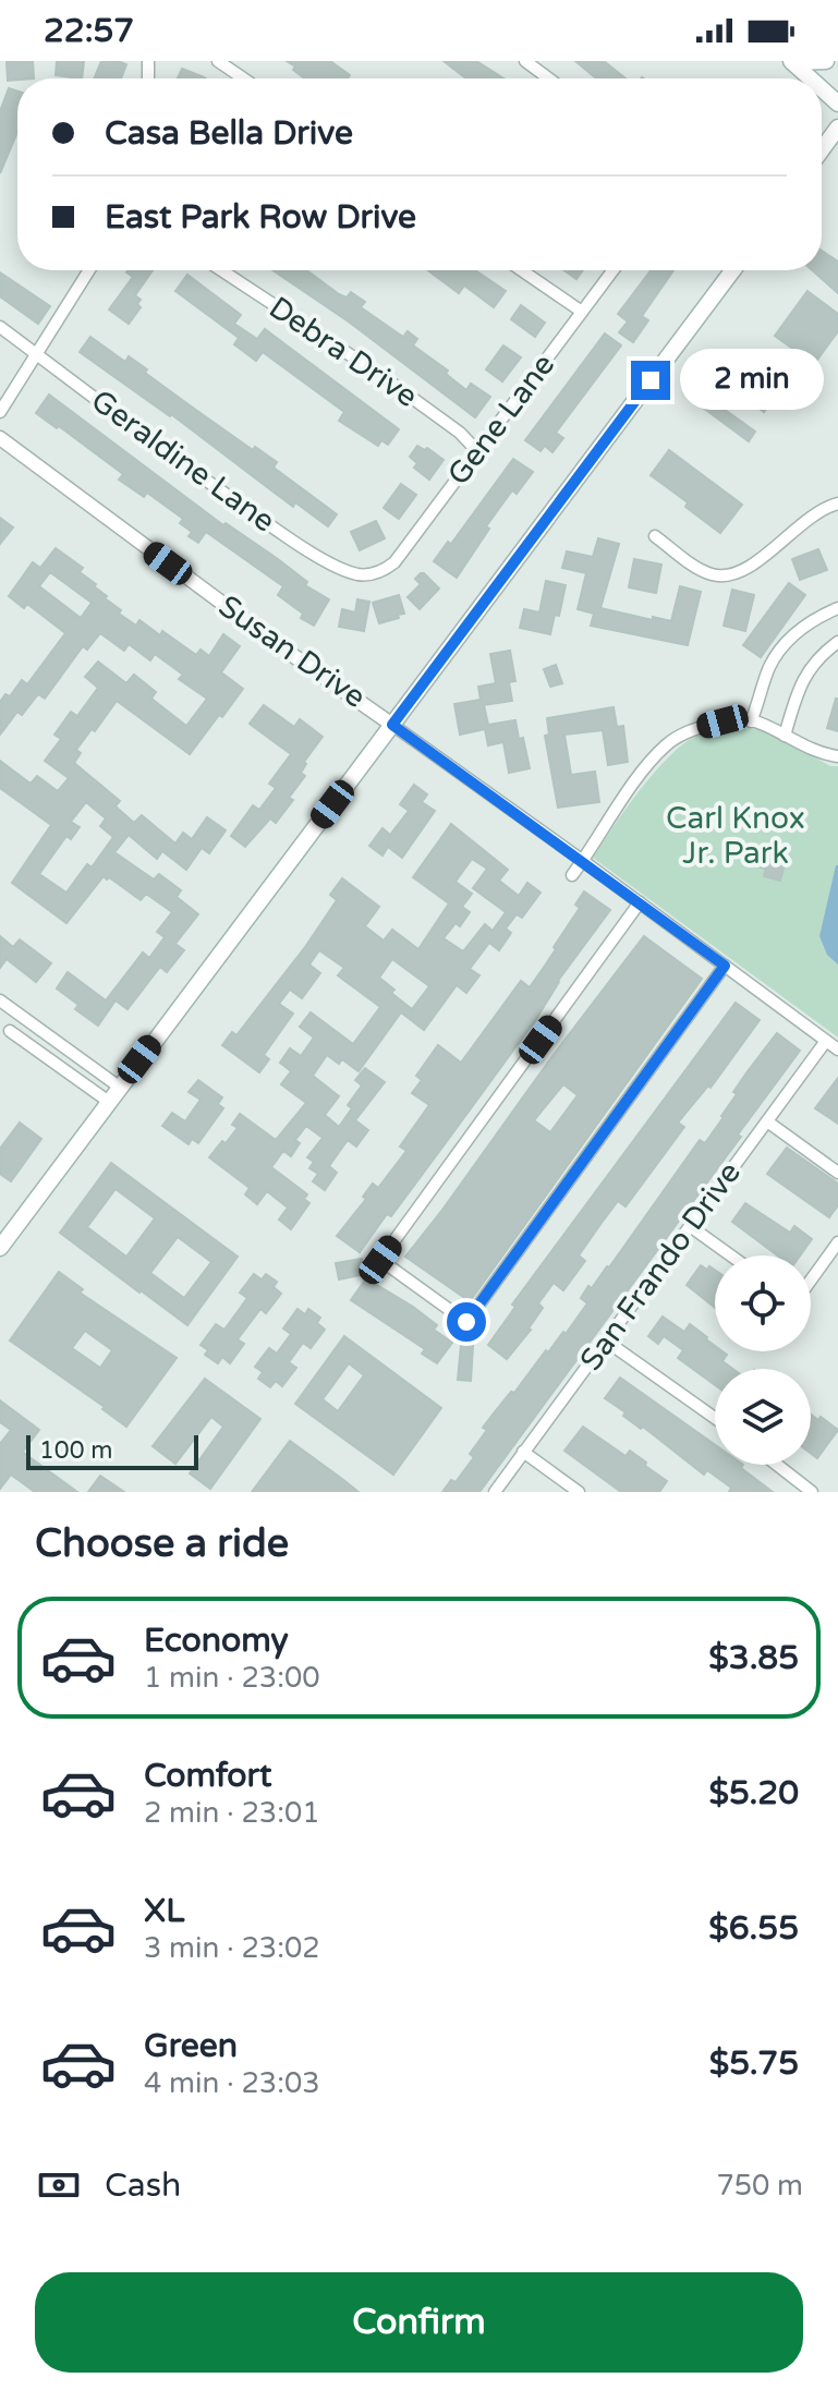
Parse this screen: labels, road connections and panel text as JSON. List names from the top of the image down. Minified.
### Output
{"streets":{"street":["Debra Drive","Gene Lane","Geraldine Lane","Susan Drive","San Frando Drive"]},"crossings":[["Debra Drive","Gene Lane"],["Gene Lane","Geraldine Lane"],["Susan Drive","San Frando Drive"]],"parks":["Carl Knox Jr. Park"],"scale_bar":"100 m","page":{"status":"22:57","banner":["Casa Bella Drive","East Park Row Drive"],"bubble":"2 min","scale":"100 m","heading":"Choose a ride","list":[{"name":"Economy","note":"1 min · 23:00","value":"$3.85"},{"name":"Comfort","note":"2 min · 23:01","value":"$5.20"},{"name":"XL","note":"3 min · 23:02","value":"$6.55"},{"name":"Green","note":"4 min · 23:03","value":"$5.75"}],"pay":["Cash","750 m"],"buttons":"Confirm"}}
